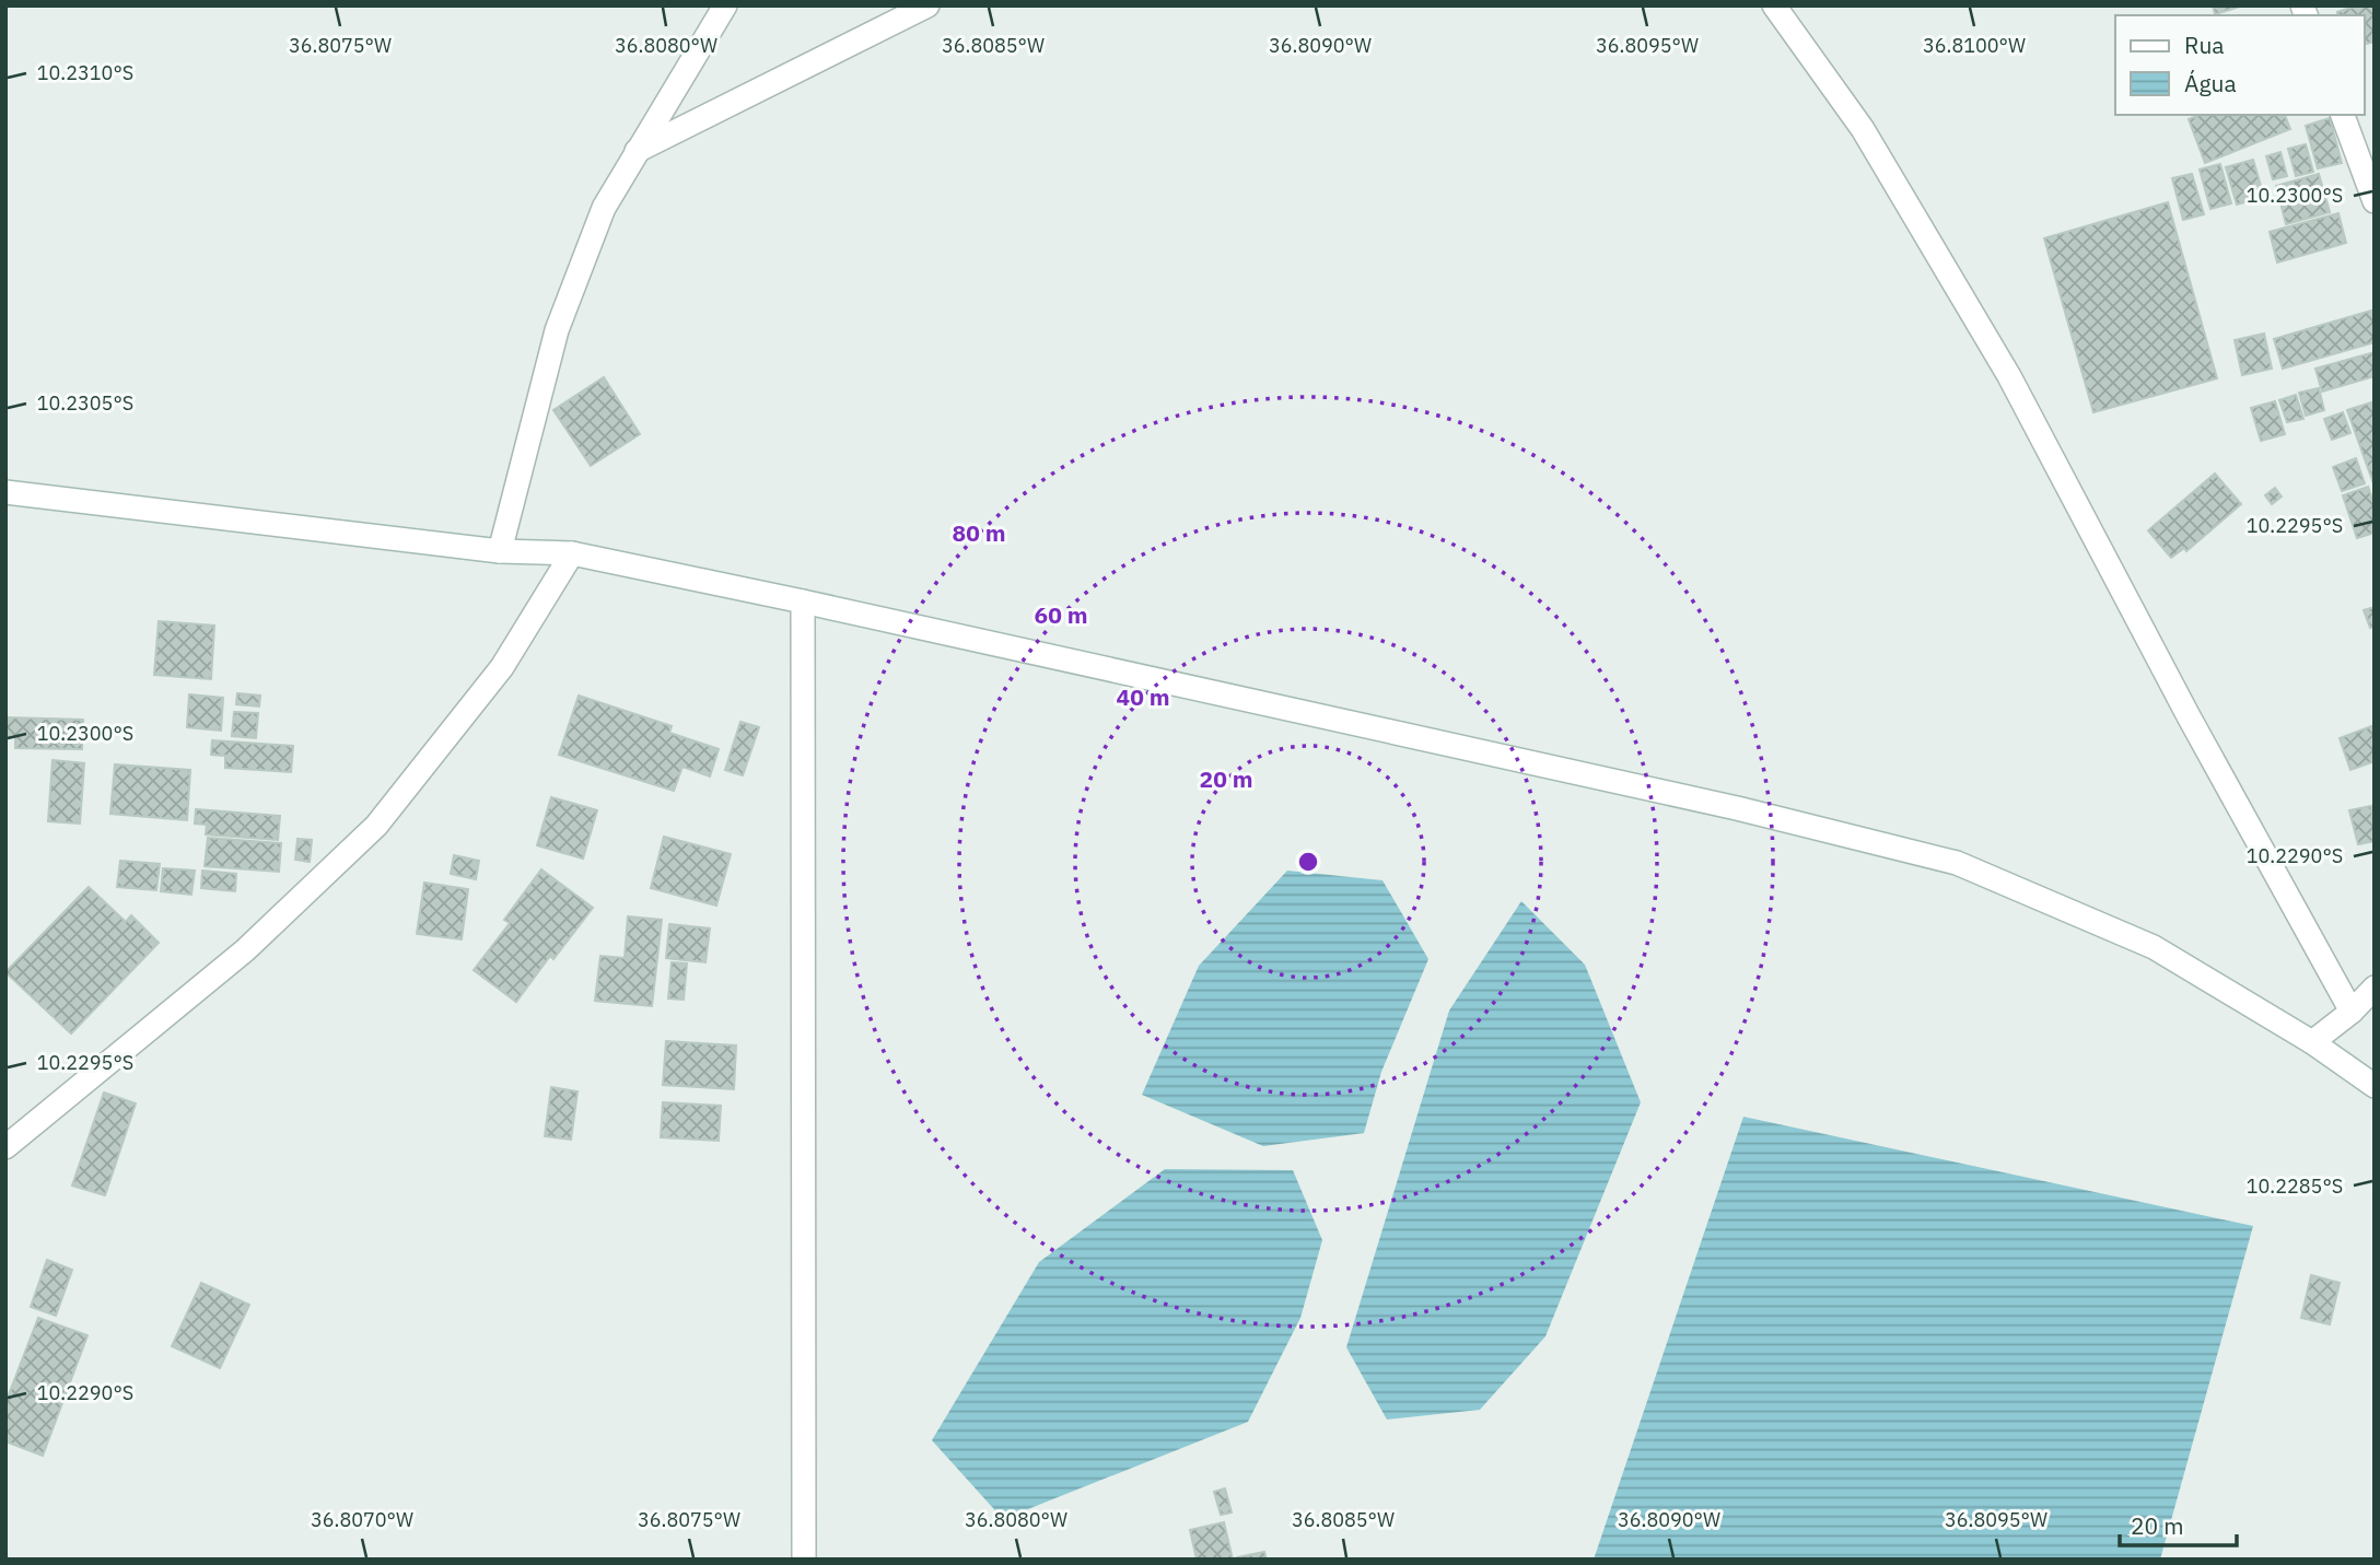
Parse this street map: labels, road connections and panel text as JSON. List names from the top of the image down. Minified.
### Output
{"legend":["Rua","Água"],"scale_bar":"20 m","coordinates":["36.8075°W","36.8080°W","36.8085°W","36.8090°W","36.8095°W","36.8100°W","10.2310°S","10.2300°S","10.2305°S","10.2295°S","10.2290°S","10.2285°S","36.8070°W"],"rings":["80 m","60 m","40 m","20 m"]}
